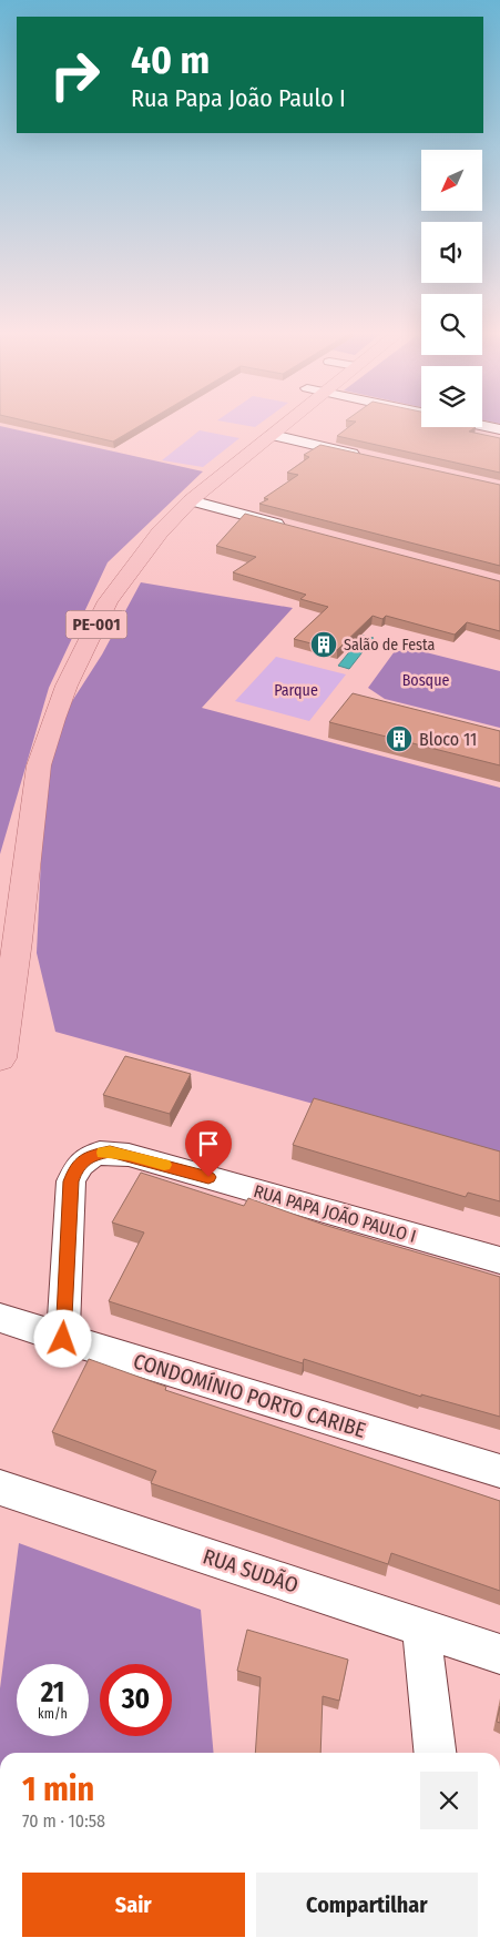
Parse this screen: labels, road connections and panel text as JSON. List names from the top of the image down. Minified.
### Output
{"streets":{"main road":["PE-001"],"street":["RUA PAPA JOÃO PAULO I","CONDOMÍNIO PORTO CARIBE","RUA SUDÃO"]},"crossings":[["RUA PAPA JOÃO PAULO I","CONDOMÍNIO PORTO CARIBE"]],"parks":["Bosque","Parque"],"places":{"building":["Salão de Festa","Bloco 11"]},"north":"bottom left","page":{"turn":["40 m","Rua Papa João Paulo I"],"speed":"21 km/h","limit":"30","heading":["1 min","70 m · 10:58"],"buttons":["Sair","Compartilhar"]}}
